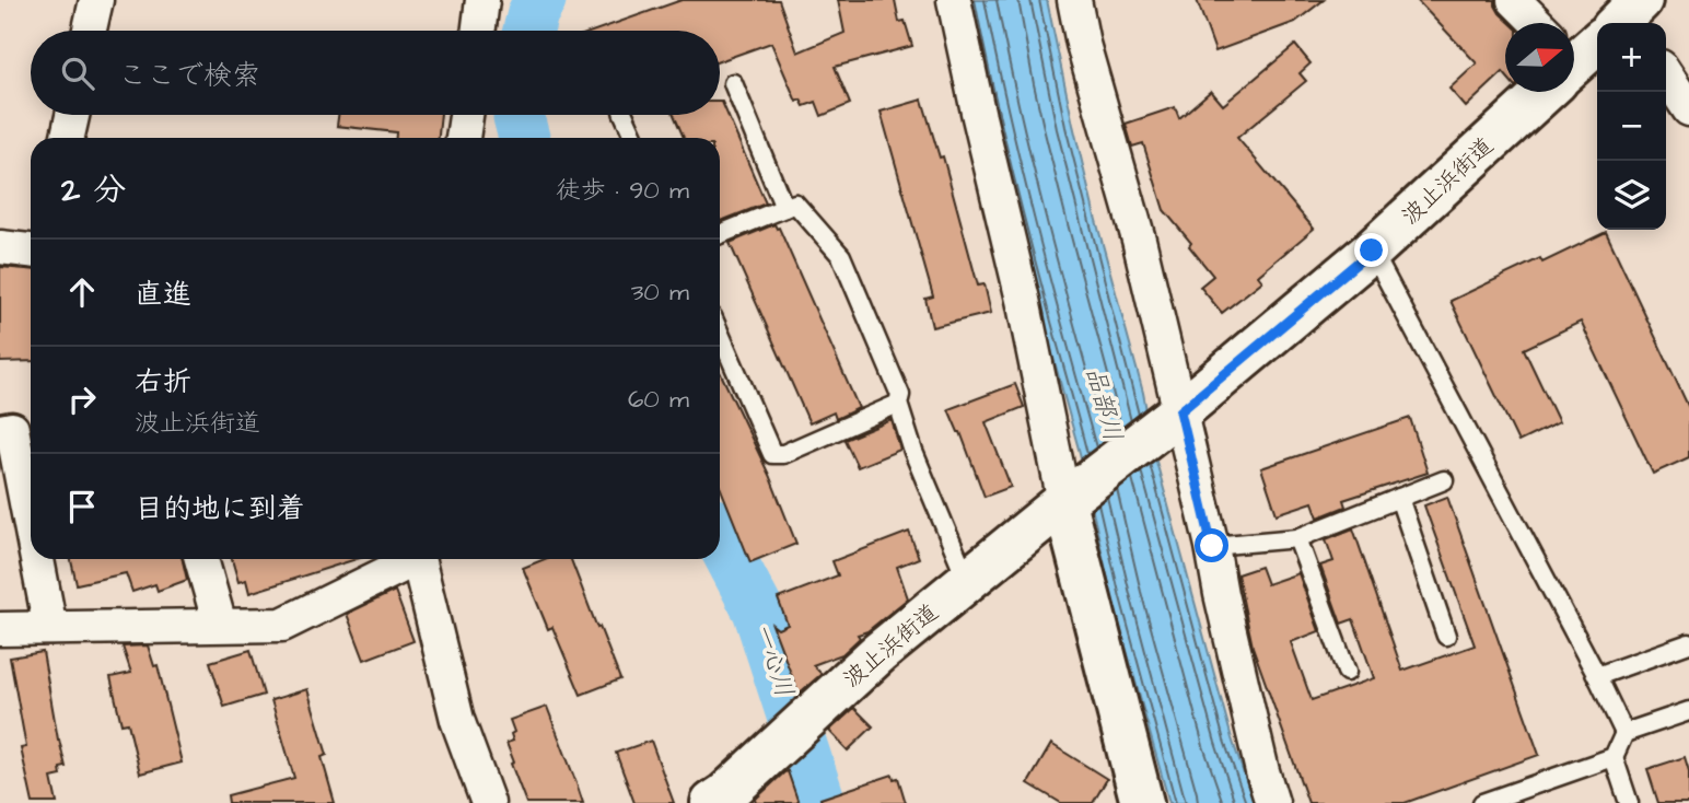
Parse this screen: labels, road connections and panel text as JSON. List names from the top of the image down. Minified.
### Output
{"streets":{"street":["波止浜街道"]},"water":["品部川","一心川"],"north":"right","page":{"map_buttons":["+","−"],"search":"ここで検索","heading":["2 分","徒歩 · 90 m"],"list":[["直進","30 m"],["右折","波止浜街道","60 m"],"目的地に到着"]}}
